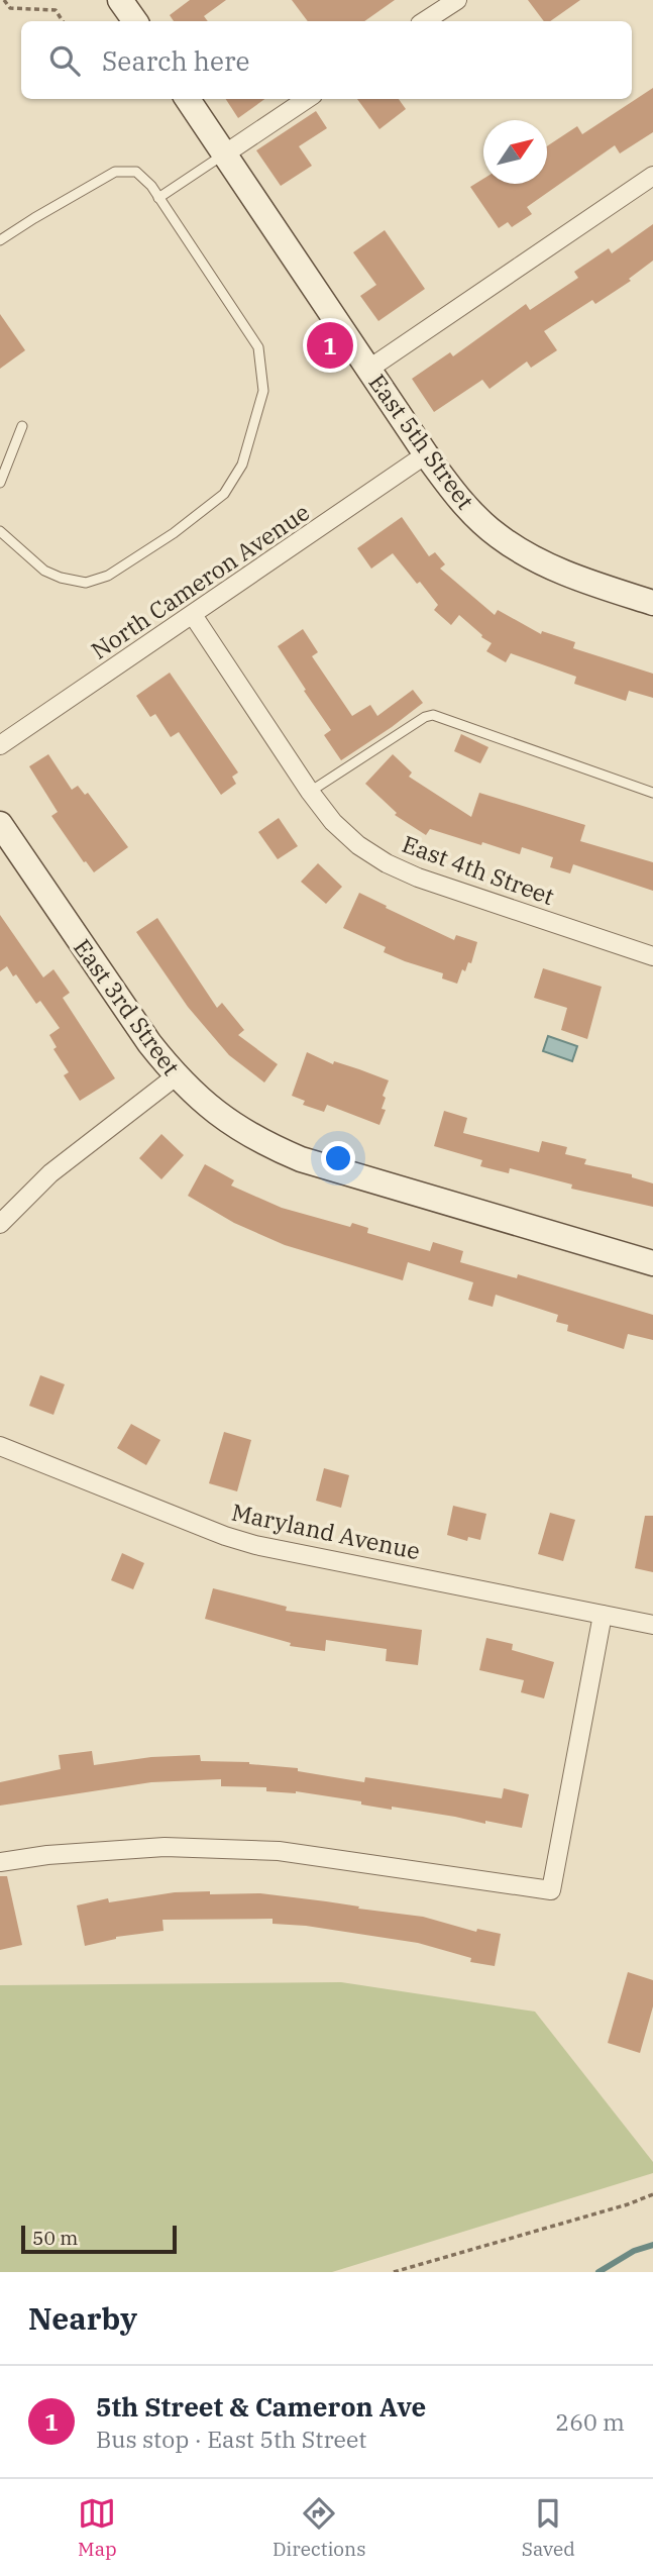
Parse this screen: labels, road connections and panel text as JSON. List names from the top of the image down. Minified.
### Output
{"streets":{"street":["East 5th Street","North Cameron Avenue","East 4th Street","East 3rd Street","Maryland Avenue"]},"crossings":[["East 5th Street","North Cameron Avenue"],["North Cameron Avenue","East 4th Street"]],"scale_bar":"50 m","north":"top right","page":{"search":"Search here","pins":"1","scale":"50 m","heading":"Nearby","list":[{"mark":"1","name":"5th Street & Cameron Ave","note":"Bus stop · East 5th Street","value":"260 m"}],"nav":["Map","Directions","Saved"]}}
